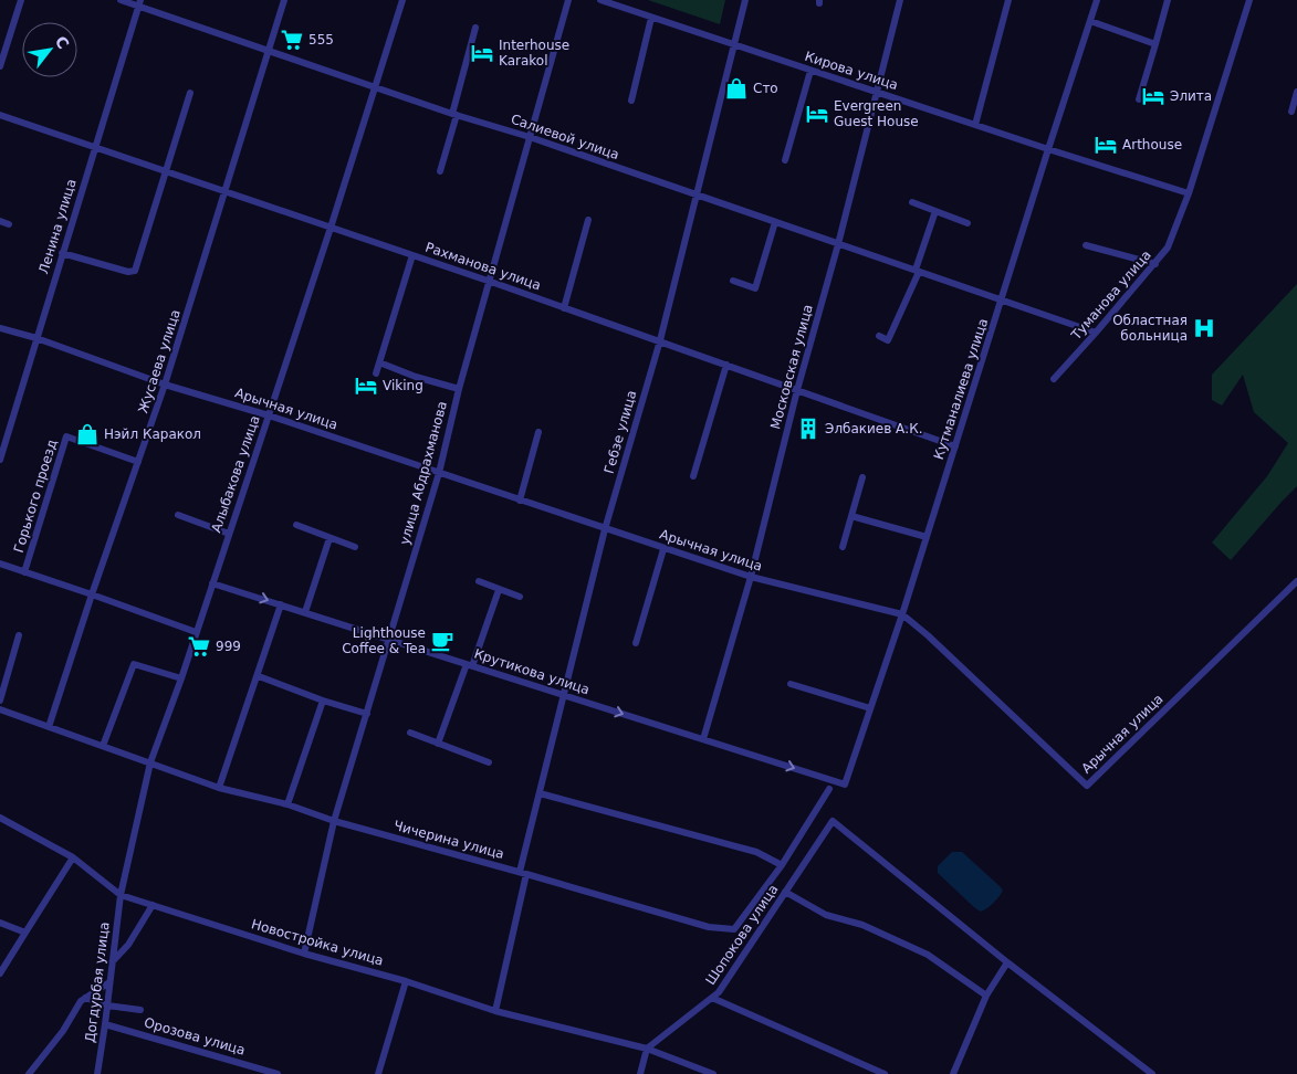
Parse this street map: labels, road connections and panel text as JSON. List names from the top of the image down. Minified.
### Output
{"streets":{"street":["Кирова улица","Салиевой улица","Ленина улица","Рахманова улица","Туманова улица","Жусаева улица","Московская улица","Кутманалиева улица","Арычная улица","Гебзе улица","улица Абдрахманова","Алыбакова улица","Горького проезд","Крутикова улица","Чичерина улица","Шопокова улица","Новостройка улица","Догдурбая улица","Орозова улица"]},"crossings":[["Кирова улица","Туманова улица"],["Кирова улица","Московская улица"],["Кирова улица","Кутманалиева улица"],["Кирова улица","Гебзе улица"],["Салиевой улица","Ленина улица"],["Салиевой улица","Туманова улица"],["Салиевой улица","Жусаева улица"],["Салиевой улица","Московская улица"],["Салиевой улица","Кутманалиева улица"],["Салиевой улица","Гебзе улица"],["Салиевой улица","улица Абдрахманова"],["Салиевой улица","Алыбакова улица"],["Ленина улица","Рахманова улица"],["Ленина улица","Арычная улица"],["Рахманова улица","Жусаева улица"],["Рахманова улица","Московская улица"],["Рахманова улица","Кутманалиева улица"],["Рахманова улица","Гебзе улица"],["Рахманова улица","улица Абдрахманова"],["Рахманова улица","Алыбакова улица"],["Жусаева улица","Арычная улица"],["Жусаева улица","Горького проезд"],["Жусаева улица","Чичерина улица"],["Московская улица","Арычная улица"],["Московская улица","Крутикова улица"],["Кутманалиева улица","Арычная улица"],["Кутманалиева улица","Крутикова улица"],["Арычная улица","Гебзе улица"],["Арычная улица","улица Абдрахманова"],["Арычная улица","Алыбакова улица"],["Гебзе улица","Крутикова улица"],["Гебзе улица","Чичерина улица"],["Гебзе улица","Новостройка улица"],["улица Абдрахманова","Крутикова улица"],["улица Абдрахманова","Чичерина улица"],["улица Абдрахманова","Новостройка улица"],["Алыбакова улица","Крутикова улица"],["Алыбакова улица","Чичерина улица"],["Алыбакова улица","Новостройка улица"],["Алыбакова улица","Догдурбая улица"],["Шопокова улица","Новостройка улица"],["Новостройка улица","Догдурбая улица"],["Догдурбая улица","Орозова улица"]],"one_way":["Крутикова улица"],"places":{"supermarket":["555","999"],"hotel":["Interhouse Karakol","Элита","Evergreen Guest House","Arthouse","Viking"],"shop":["Сто","Нэйл Каракол"],"hospital":["Областная больница"],"building":["Элбакиев А.К."],"cafe":["Lighthouse Coffee & Tea"]},"north":"top right"}
